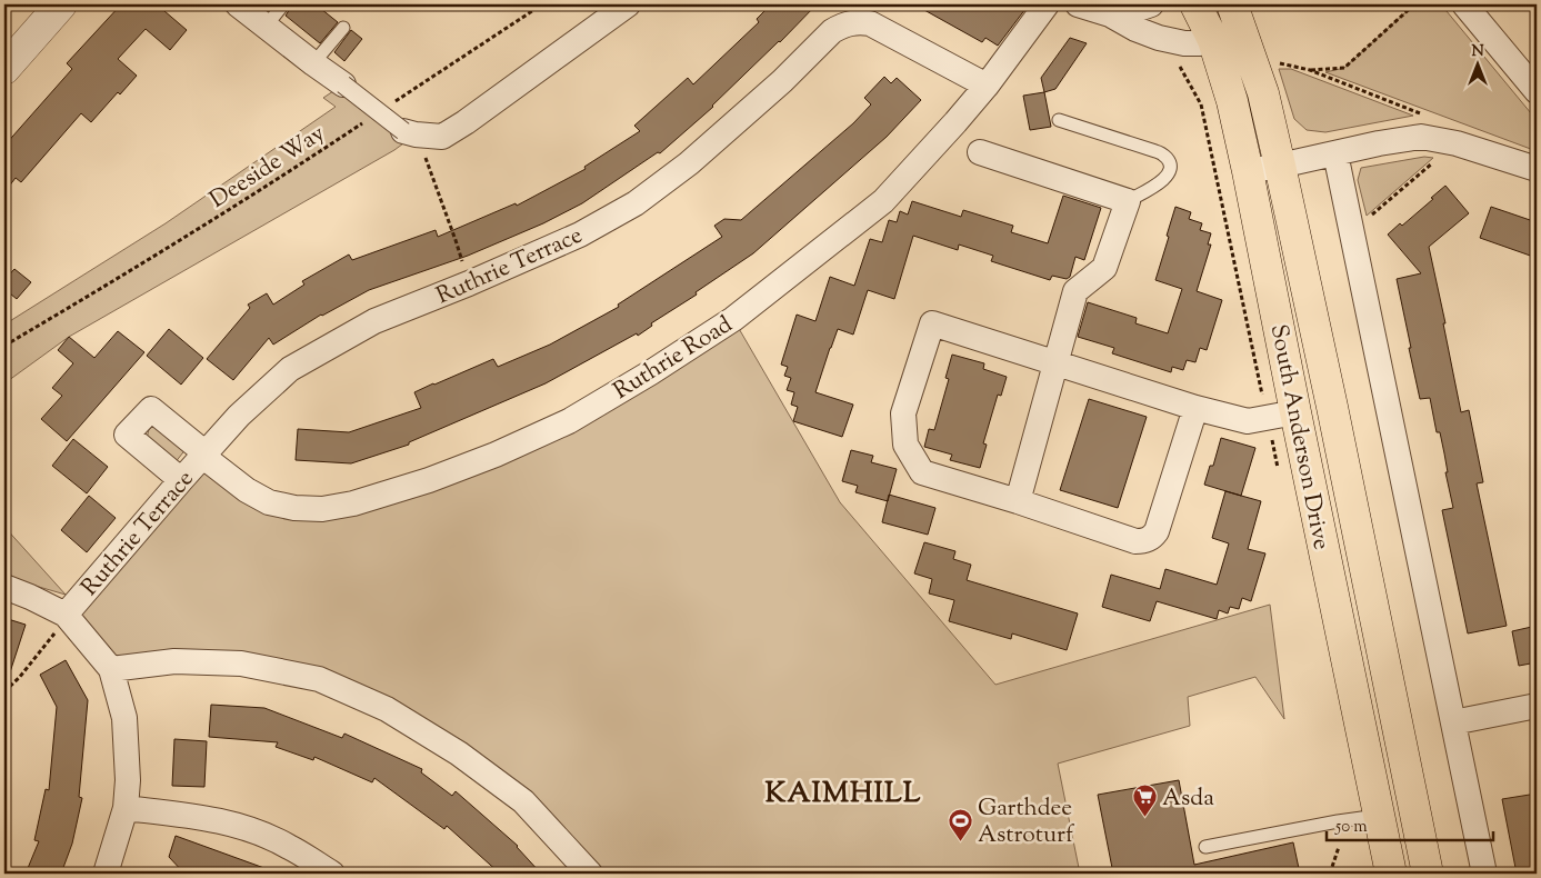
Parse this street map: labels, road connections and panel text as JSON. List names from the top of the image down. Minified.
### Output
{"streets":{"main road":["South Anderson Drive"],"street":["Ruthrie Terrace","Ruthrie Road"],"path":["Deeside Way"]},"crossings":[["Ruthrie Terrace","Ruthrie Road"]],"districts":["KAIMHILL"],"places":{"supermarket":["Asda"],"sports":["Garthdee Astroturf"]},"scale_bar":"50 m","north":"top"}
